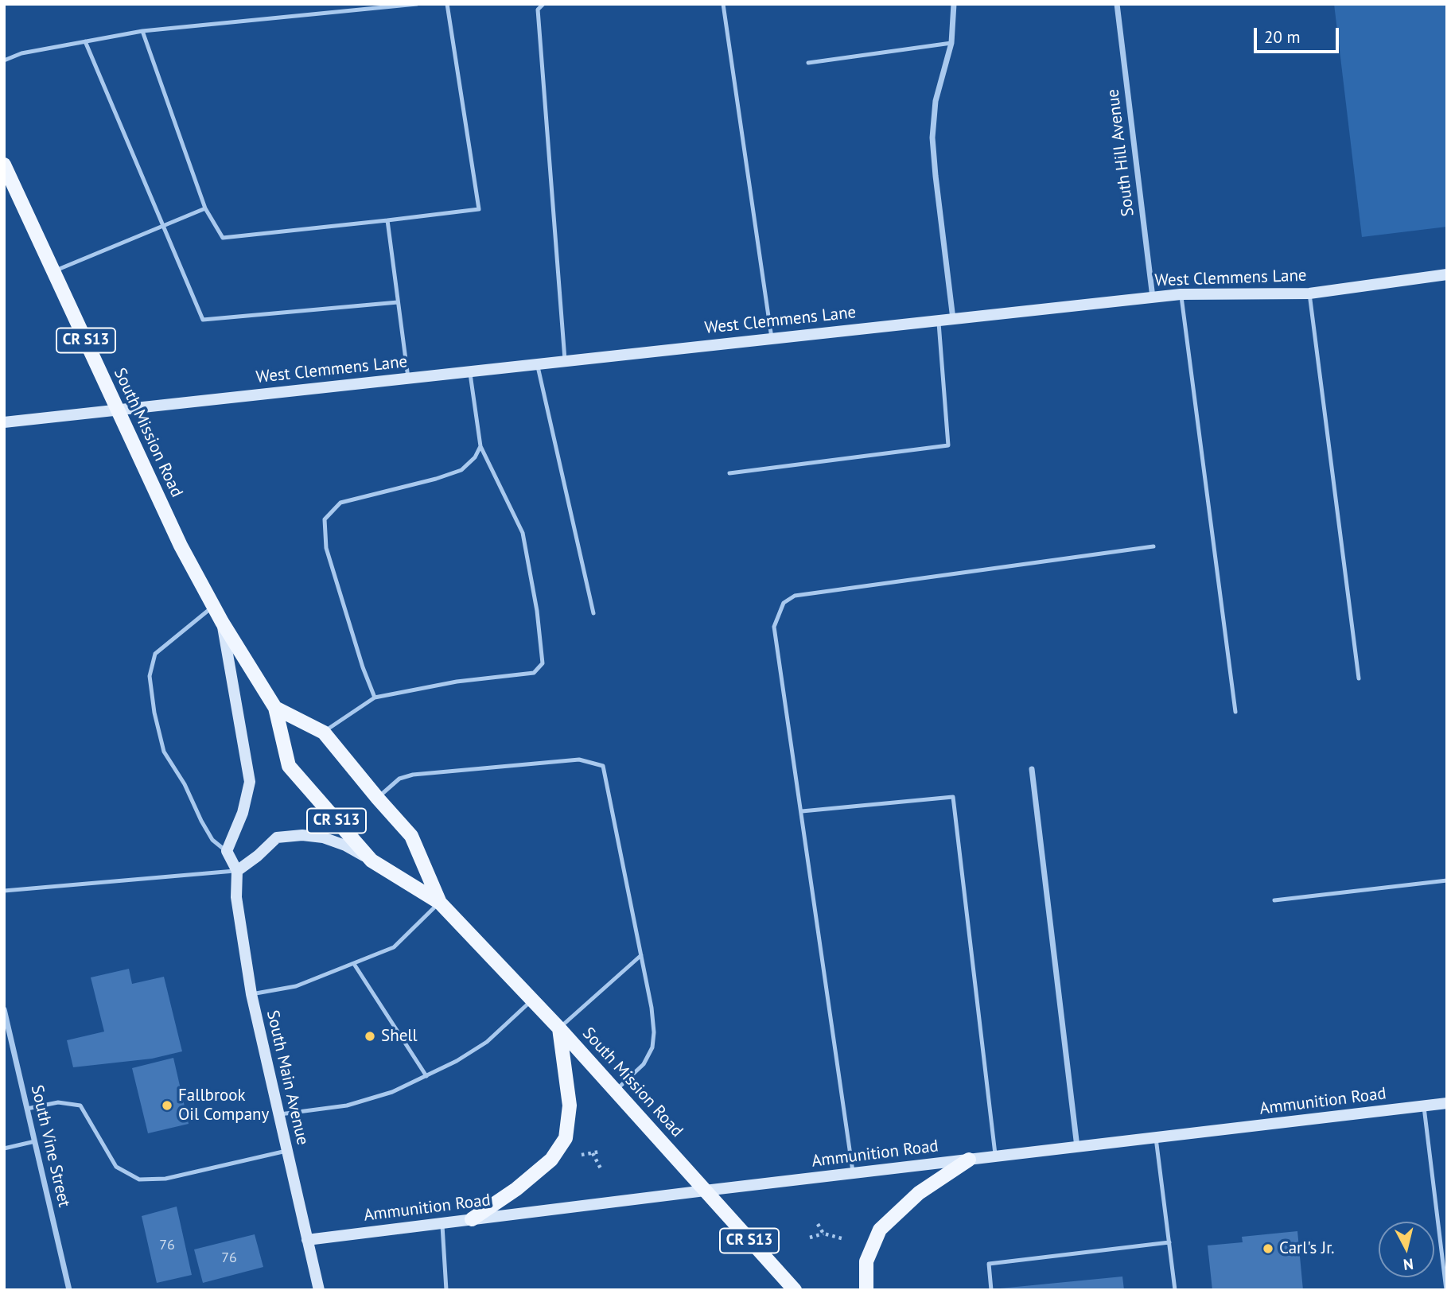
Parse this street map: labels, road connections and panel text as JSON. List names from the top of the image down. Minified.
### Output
{"streets":{"main road":["West Clemmens Lane","CR S13","South Mission Road","South Main Avenue","Ammunition Road"],"street":["South Hill Avenue","South Vine Street"]},"crossings":[["South Hill Avenue","West Clemmens Lane"],["West Clemmens Lane","South Mission Road"],["South Mission Road","Ammunition Road"],["South Main Avenue","Ammunition Road"]],"places":["Shell","Fallbrook Oil Company","Carl's Jr."],"house_numbers":["76","76"],"scale_bar":"20 m","north":"bottom"}
